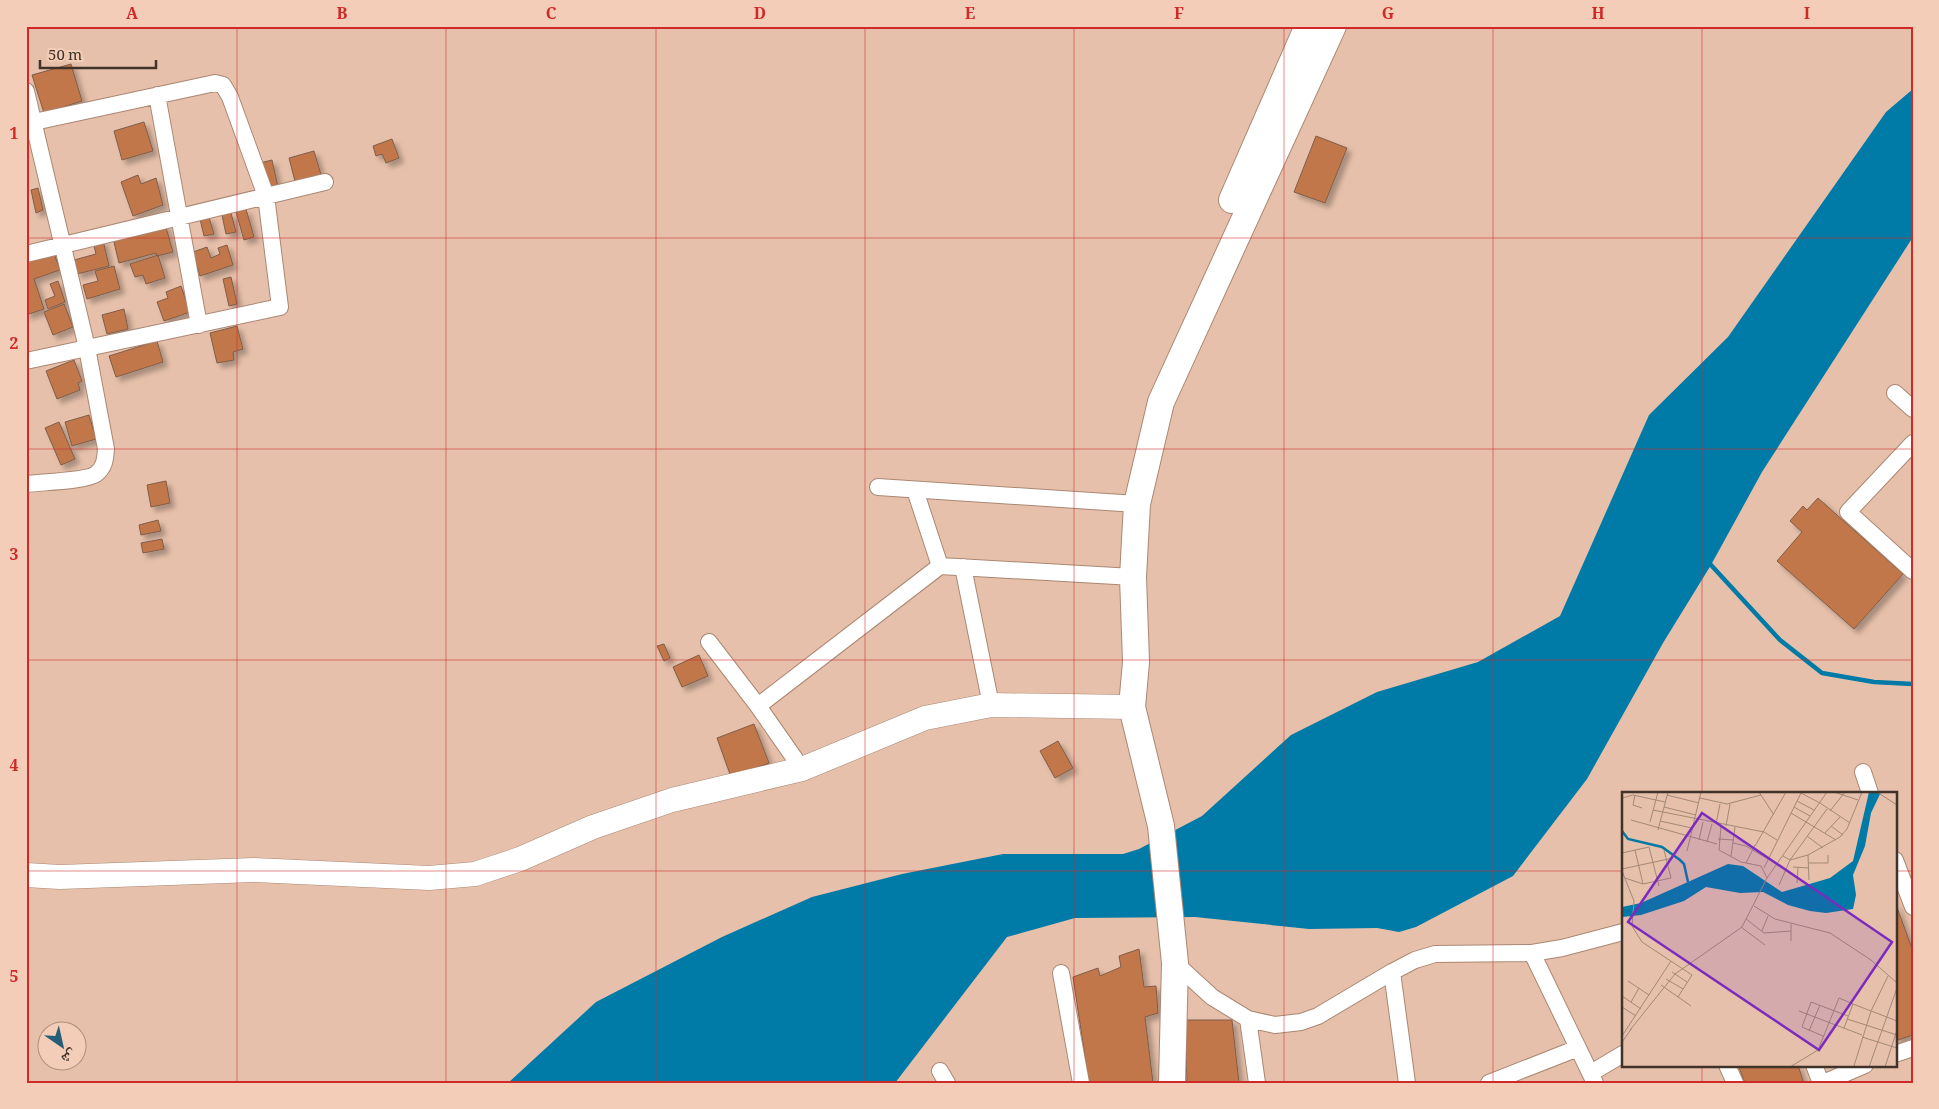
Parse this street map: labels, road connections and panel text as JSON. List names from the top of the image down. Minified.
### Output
{"scale_bar":"50 m","north":"bottom right","grid":{"columns":["A","B","C","D","E","F","G","H","I"],"rows":["1","2","3","4","5"]}}
